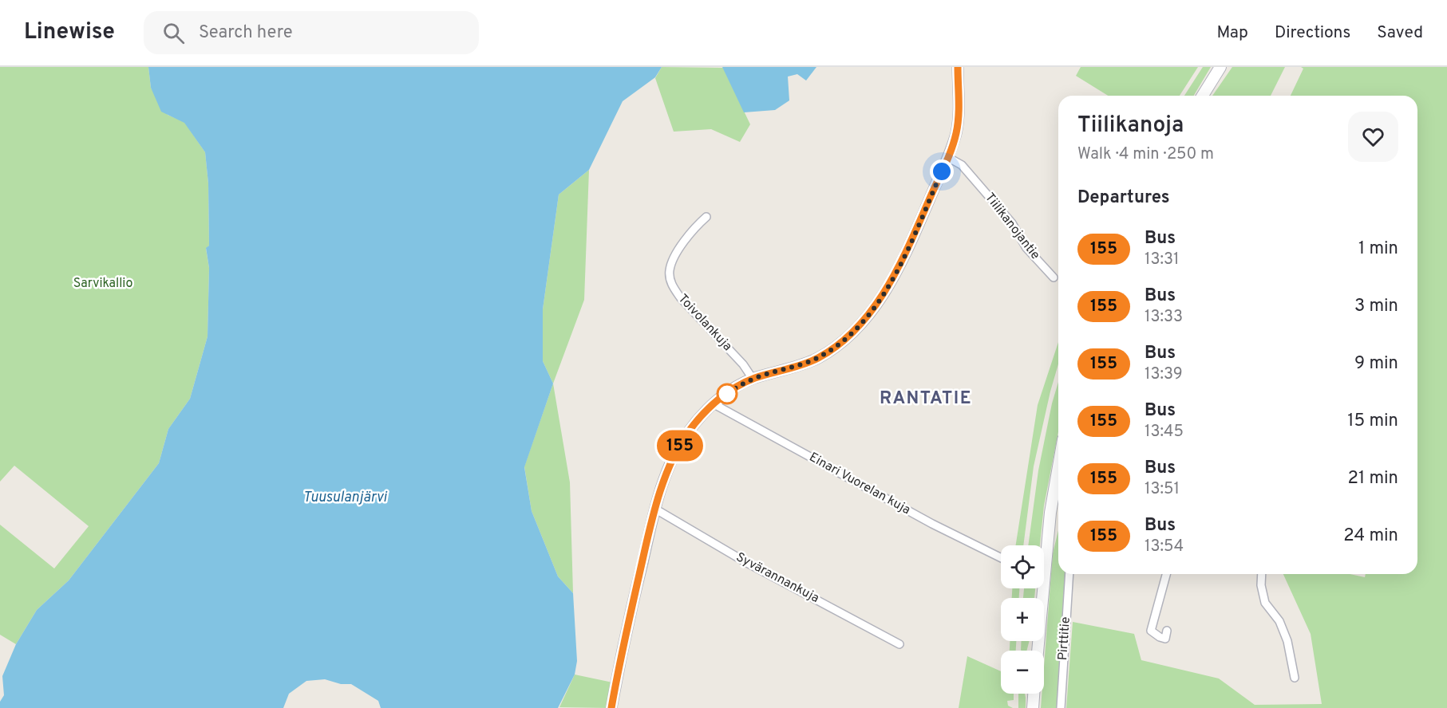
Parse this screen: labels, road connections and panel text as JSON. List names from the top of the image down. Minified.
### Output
{"streets":{"street":["Tiilikanojantie","Toivolankuja","Einari Vuorelan kuja","Syvärannankuja","Pirttitie"]},"districts":["RANTATIE"],"water":["Tuusulanjärvi"],"parks":["Sarvikallio"],"lines":["bus line 155"],"page":{"header":"Linewise","search":"Search here","nav":["Map","Directions","Saved"],"on_map":"155","heading":[["Tiilikanoja","Walk · 4 min · 250 m"],"Departures"],"list":[{"mark":"155","name":"Bus","note":"13:31","value":"1 min"},{"mark":"155","name":"Bus","note":"13:33","value":"3 min"},{"mark":"155","name":"Bus","note":"13:39","value":"9 min"},{"mark":"155","name":"Bus","note":"13:45","value":"15 min"},{"mark":"155","name":"Bus","note":"13:51","value":"21 min"},{"mark":"155","name":"Bus","note":"13:54","value":"24 min"}],"map_buttons":["+","−"]}}
